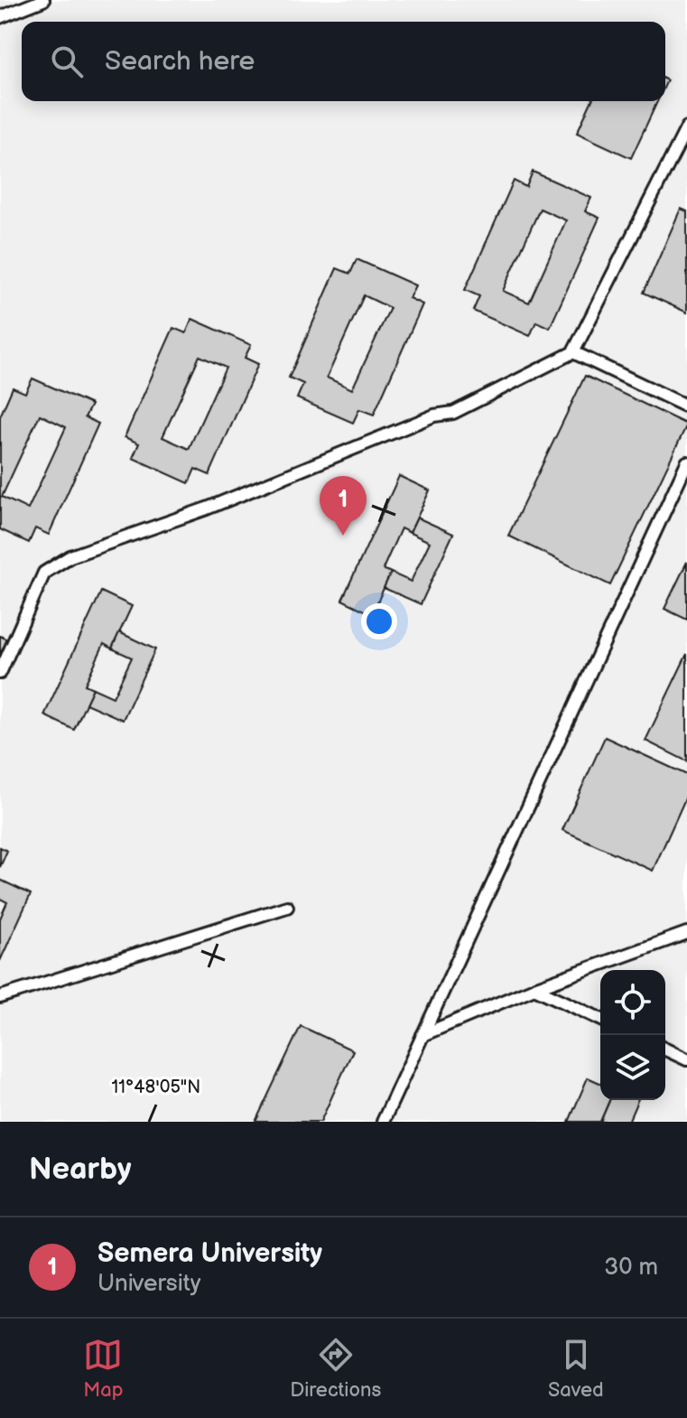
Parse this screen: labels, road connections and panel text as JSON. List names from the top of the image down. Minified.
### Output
{"page":{"search":"Search here","pins":"1","heading":"Nearby","list":[{"mark":"1","name":"Semera University","note":"University","value":"30 m"}],"nav":["Map","Directions","Saved"]},"coordinates":["11°48'05\"N"]}
